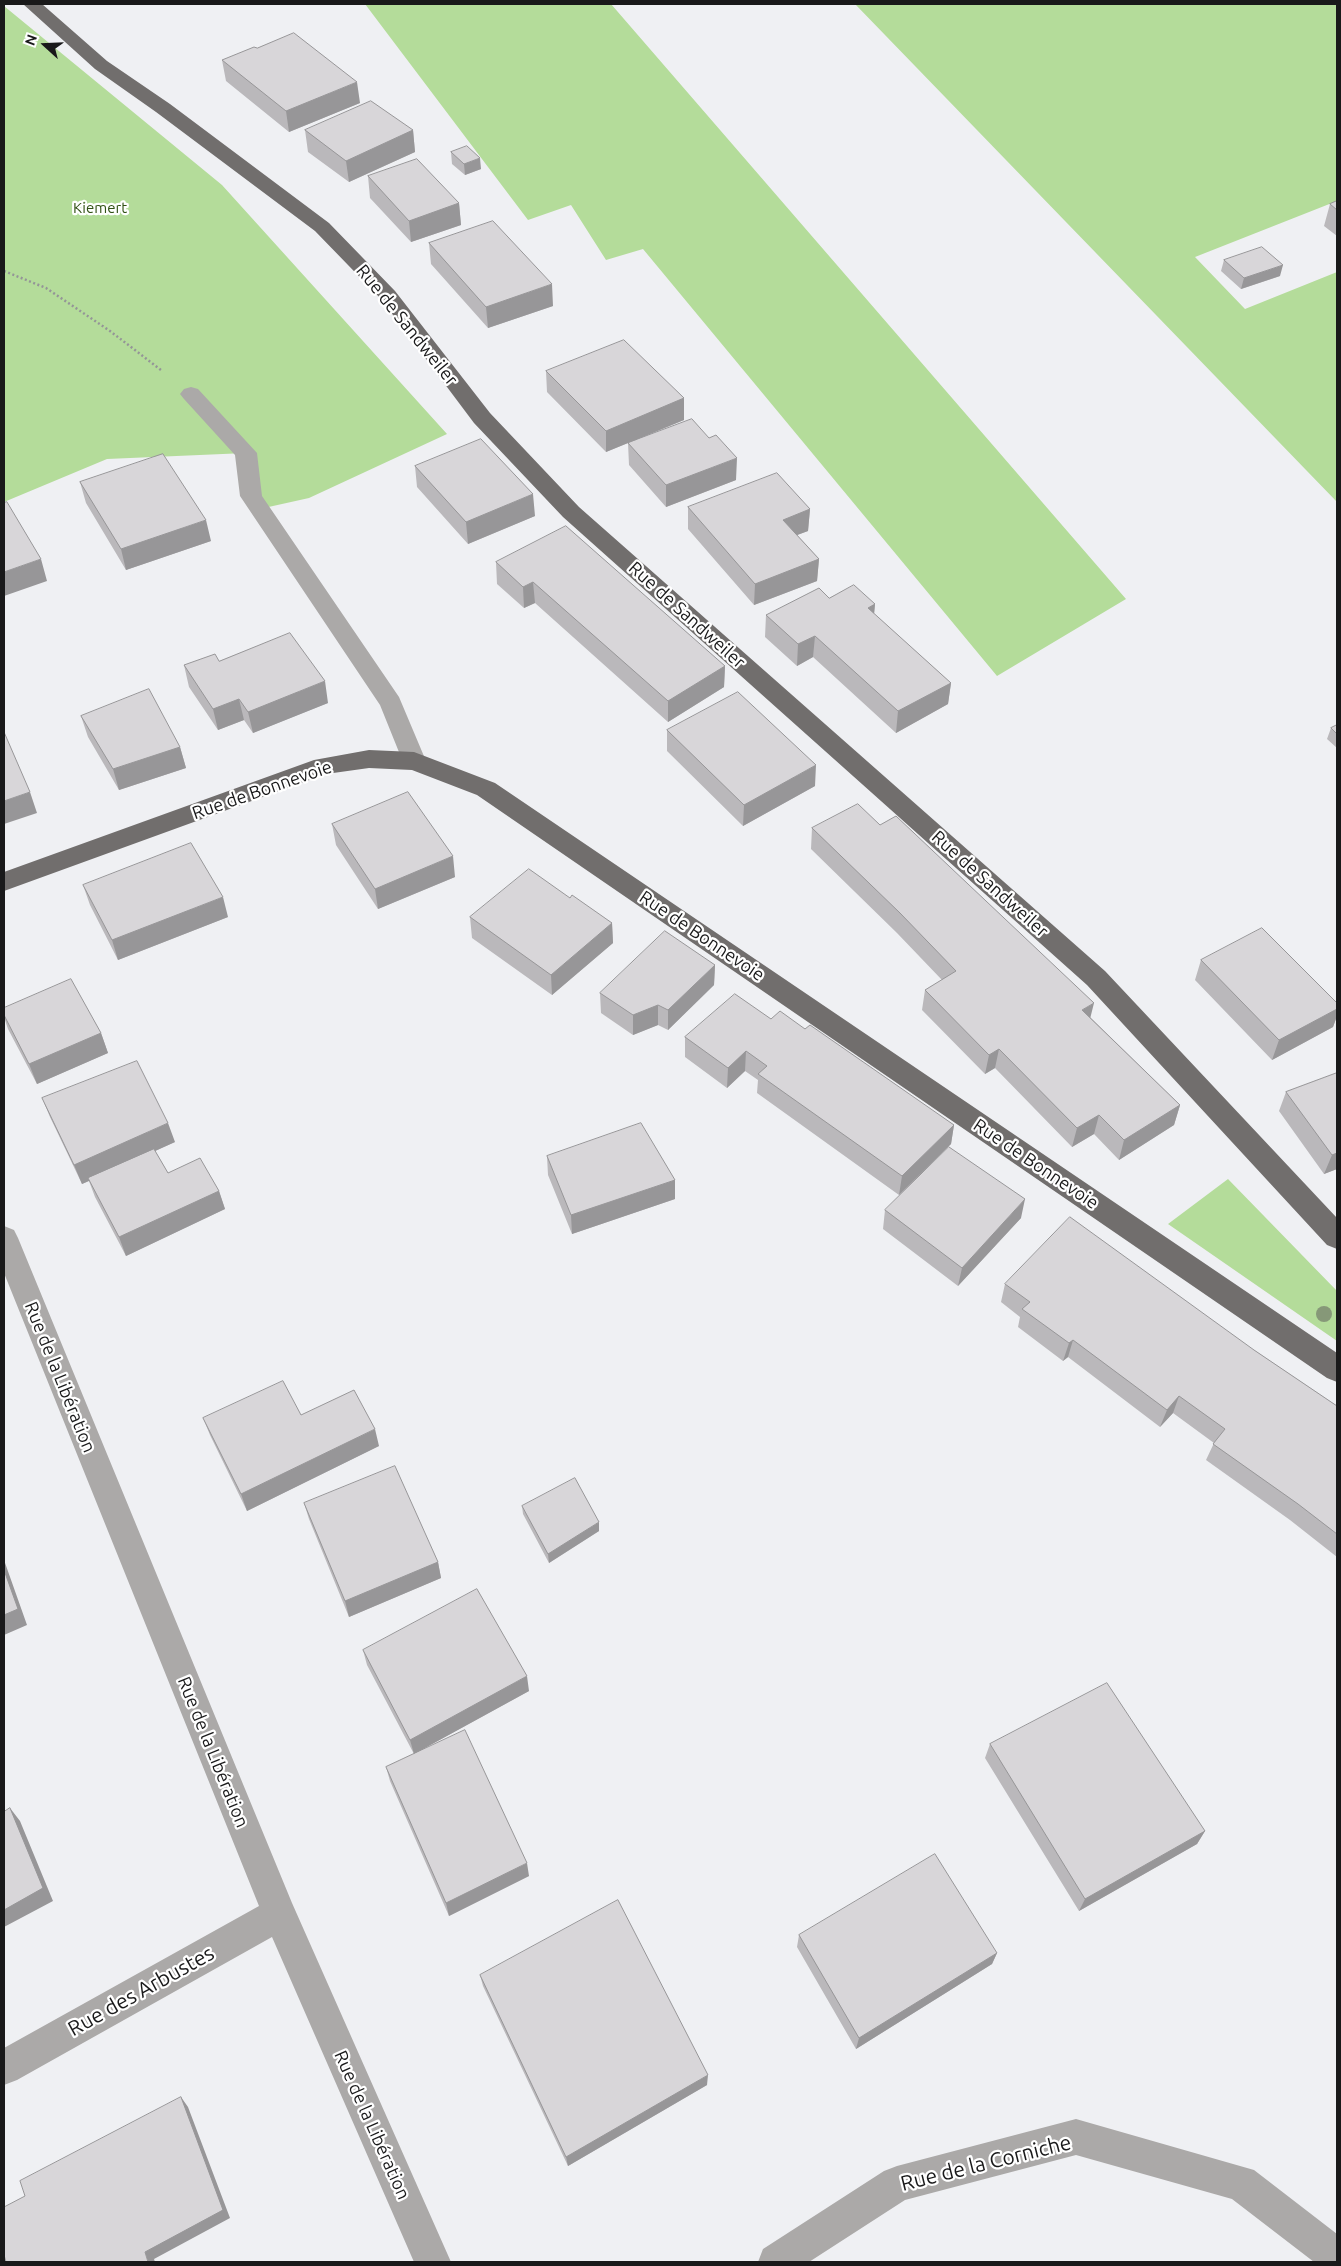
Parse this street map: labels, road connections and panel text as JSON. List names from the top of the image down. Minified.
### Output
{"streets":{"main road":["Rue de Sandweiler","Rue de Bonnevoie"],"street":["Rue de la Libération","Rue des Arbustes","Rue de la Corniche"]},"crossings":[["Rue de la Libération","Rue des Arbustes"]],"parks":["Kiemert"],"north":"left"}
